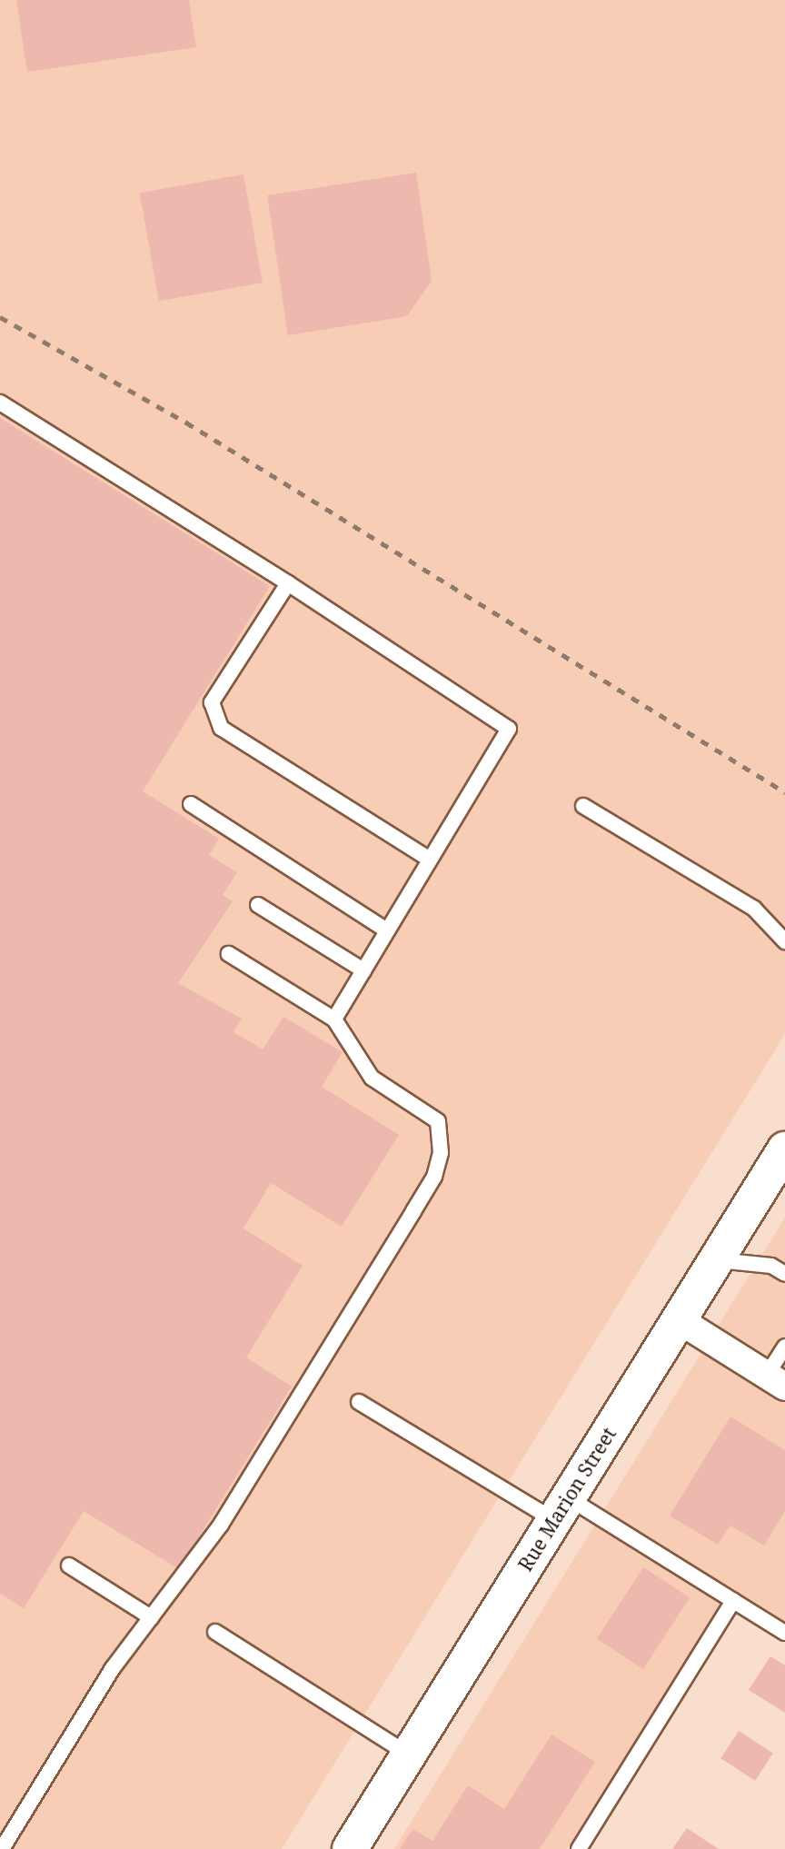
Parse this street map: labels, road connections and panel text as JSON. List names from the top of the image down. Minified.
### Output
{"streets":{"main road":["Rue Marion Street"]}}
